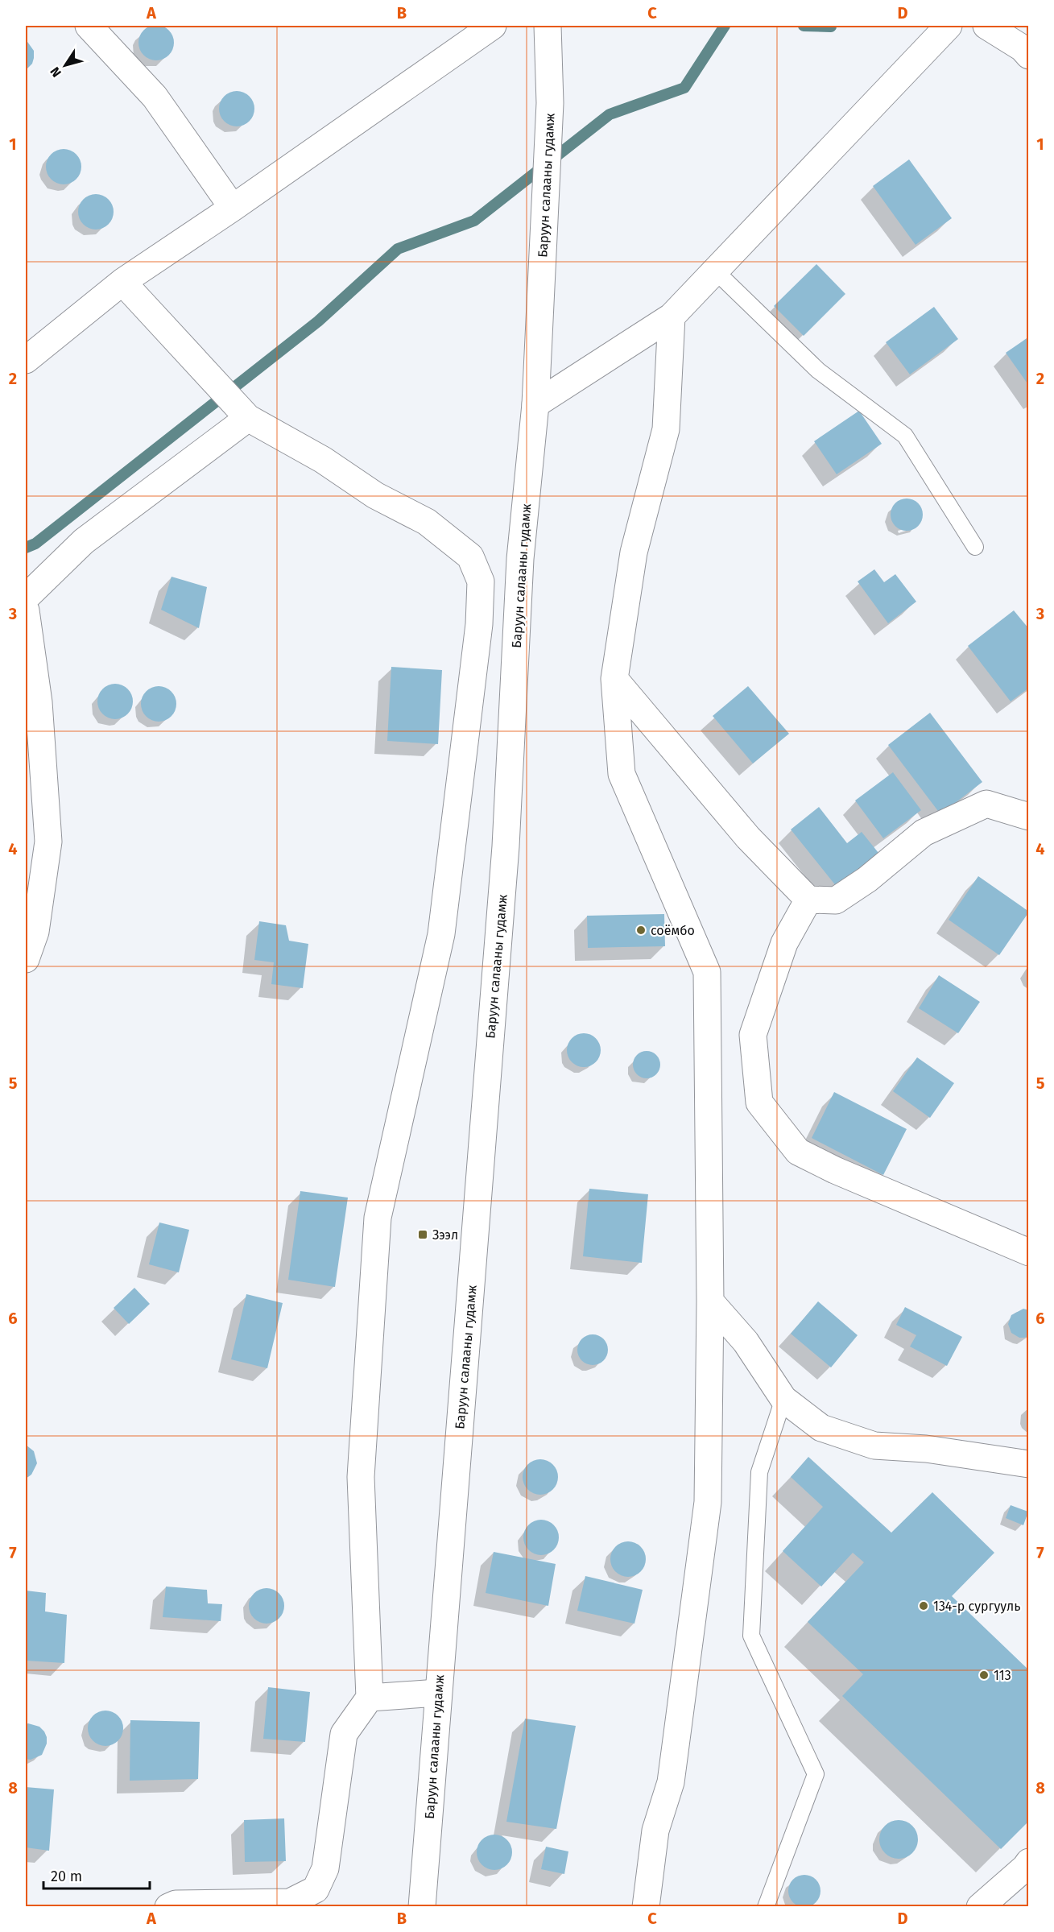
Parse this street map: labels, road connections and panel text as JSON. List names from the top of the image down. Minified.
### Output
{"streets":{"street":["Баруун салааны гудамж"]},"places":{"other":["соёмбо","134-р сургууль","113"],"transit":["Зээл"]},"scale_bar":"20 m","north":"bottom left","grid":{"columns":["A","B","C","D"],"rows":["1","2","3","4","5","6","7","8"]}}
